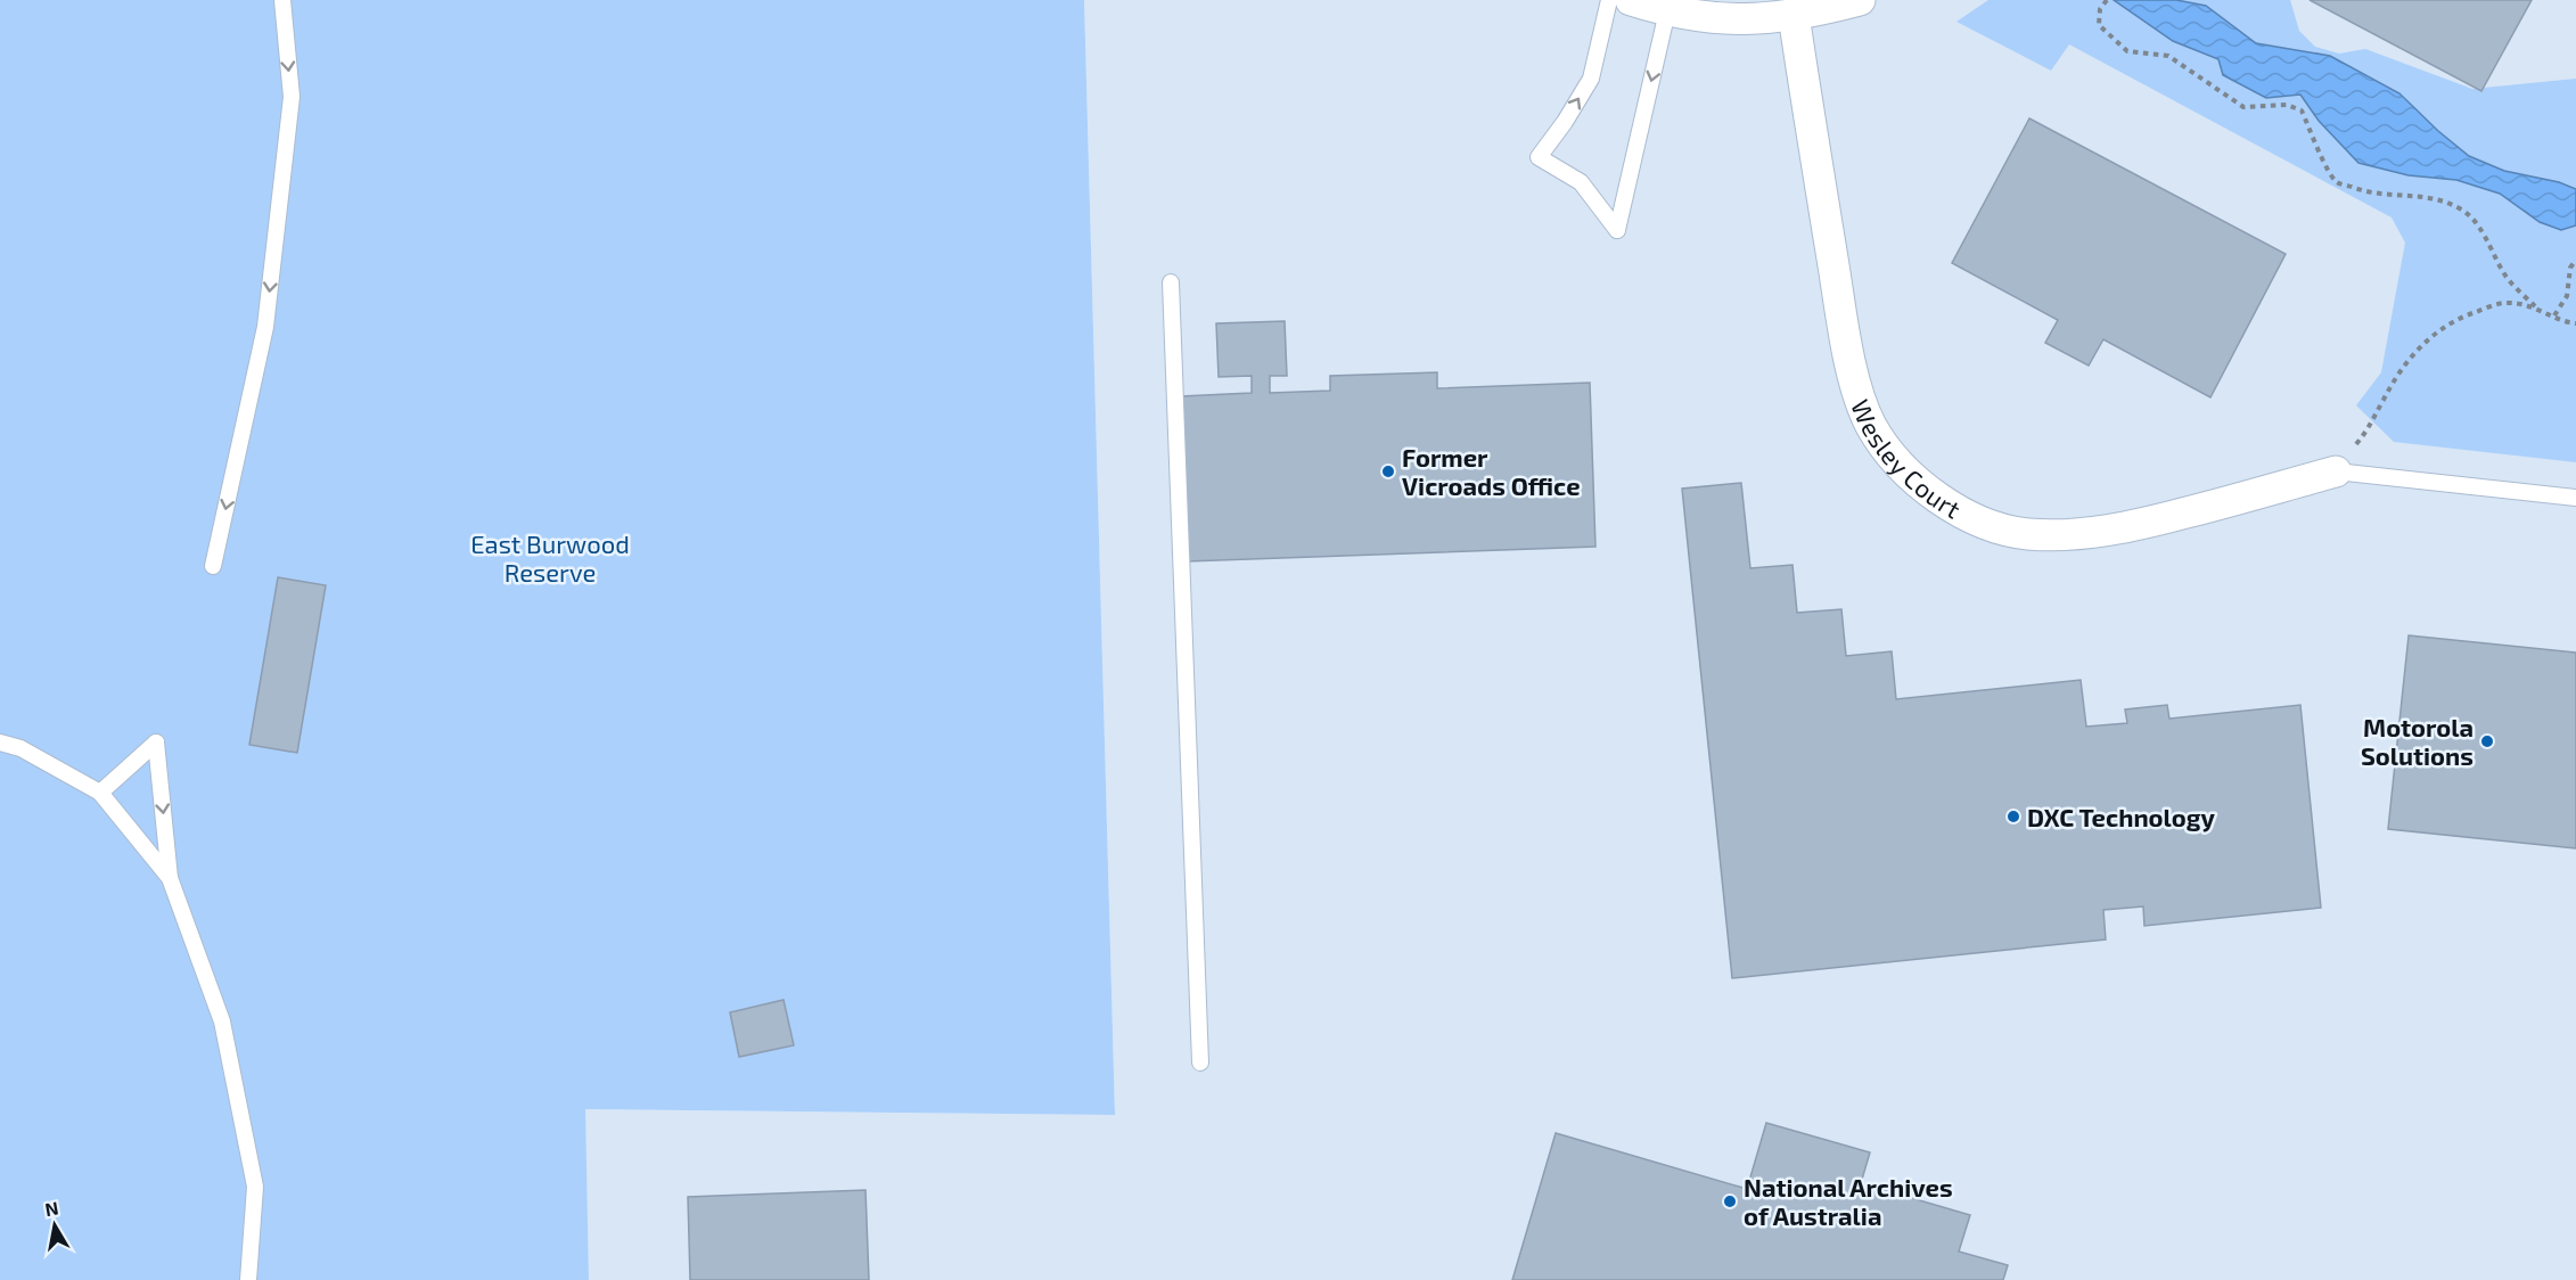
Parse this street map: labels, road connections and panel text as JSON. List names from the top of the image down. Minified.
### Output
{"streets":{"street":["Wesley Court"]},"parks":["East Burwood Reserve"],"places":["Former Vicroads Office","Motorola Solutions","DXC Technology","National Archives of Australia"],"north":"top"}
